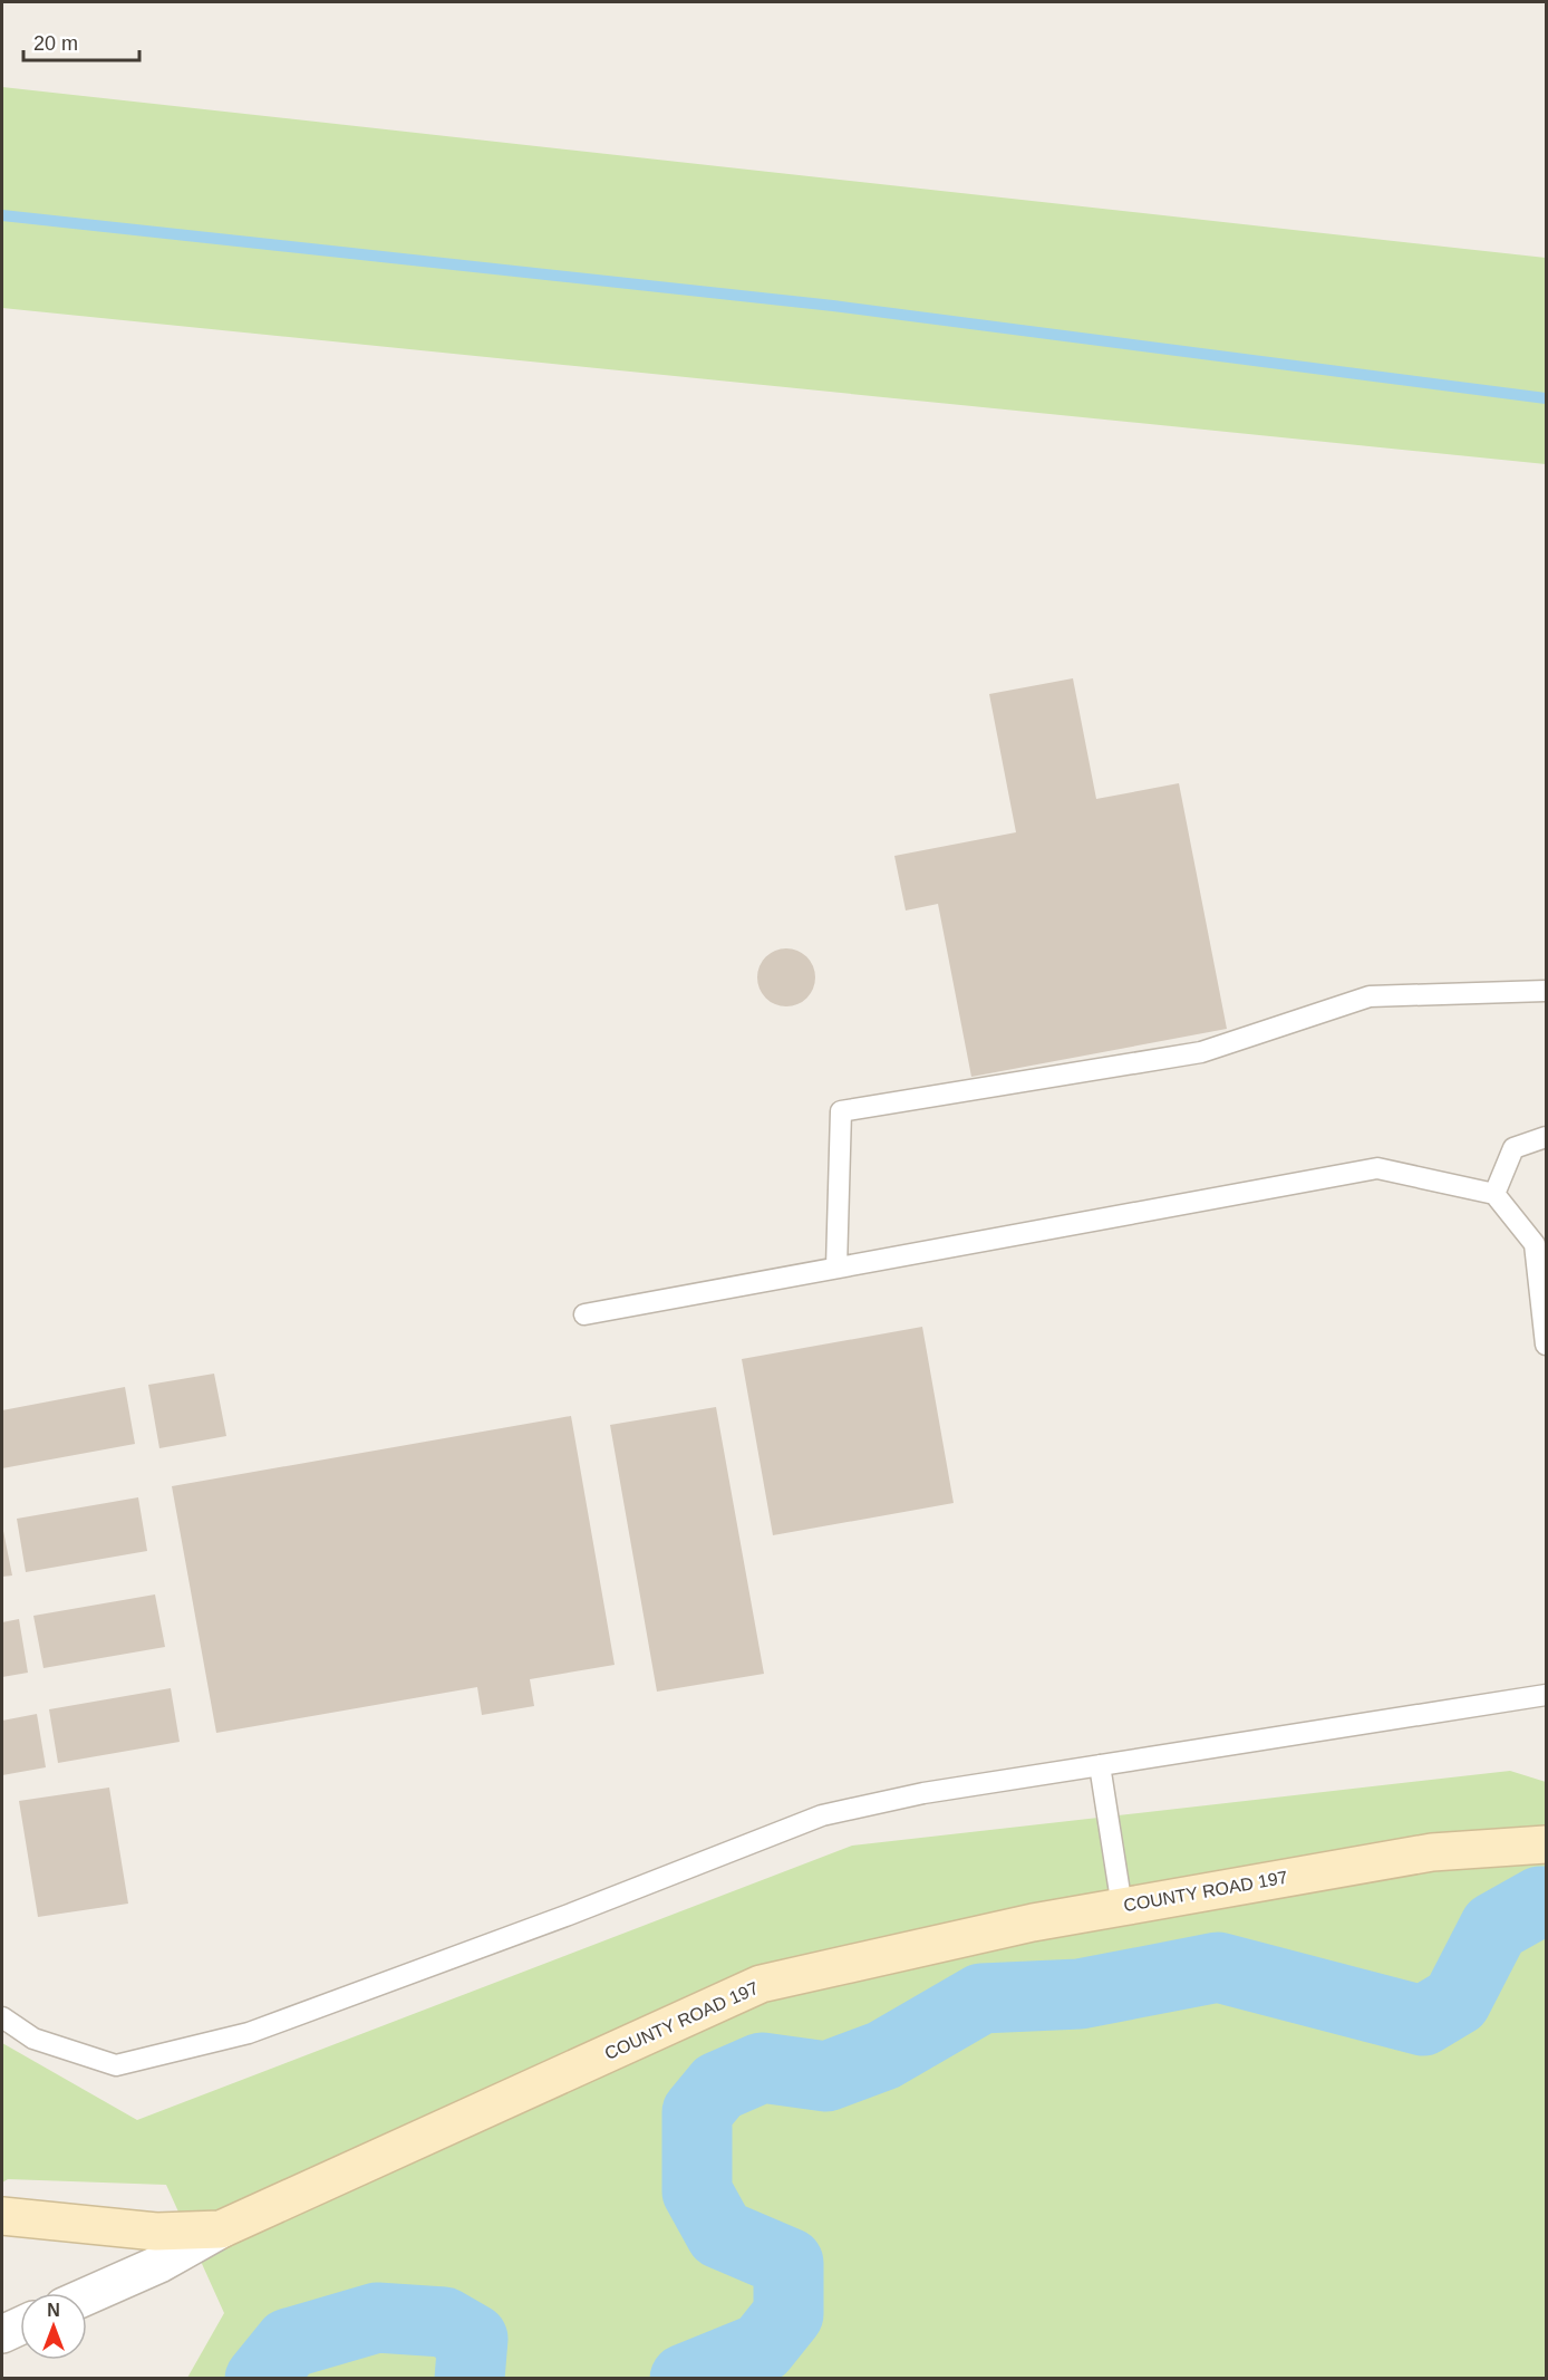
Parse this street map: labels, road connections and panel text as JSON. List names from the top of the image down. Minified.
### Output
{"streets":{"street":["COUNTY ROAD 197"]},"scale_bar":"20 m","north":"top"}
